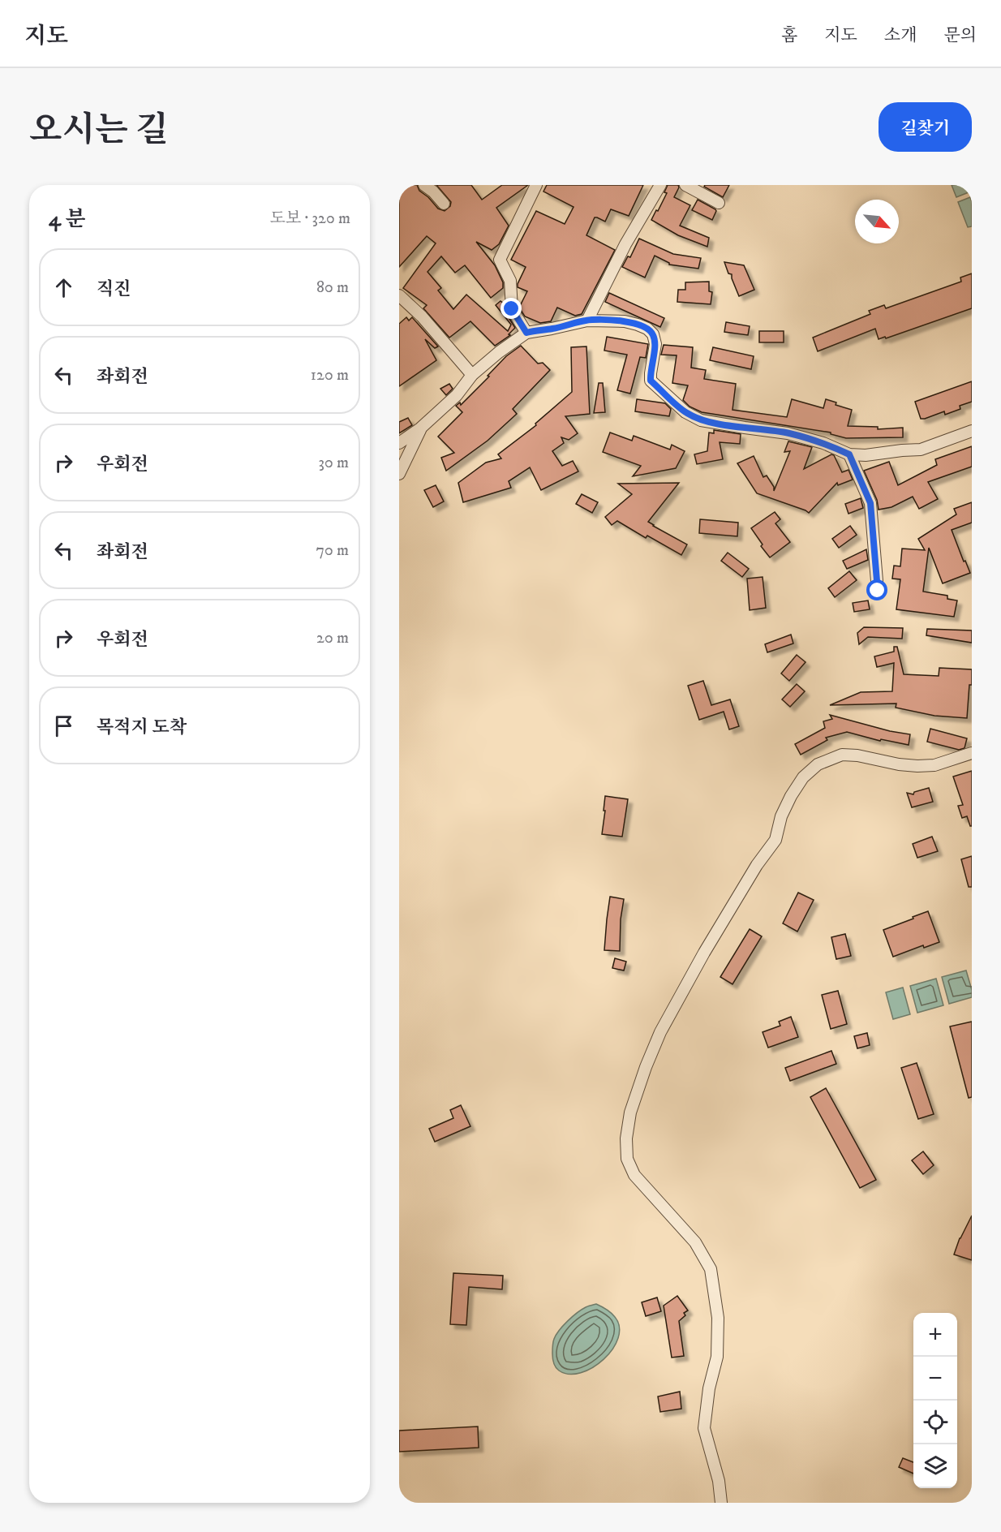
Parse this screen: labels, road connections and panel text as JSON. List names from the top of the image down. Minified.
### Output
{"north":"bottom right","page":{"header":"지도","nav":["홈","지도","소개","문의"],"title":"오시는 길","buttons":"길찾기","heading":["4 분","도보 · 320 m"],"list":[["직진","80 m"],["좌회전","120 m"],["우회전","30 m"],["좌회전","70 m"],["우회전","20 m"],"목적지 도착"],"map_buttons":["+","−"]}}
